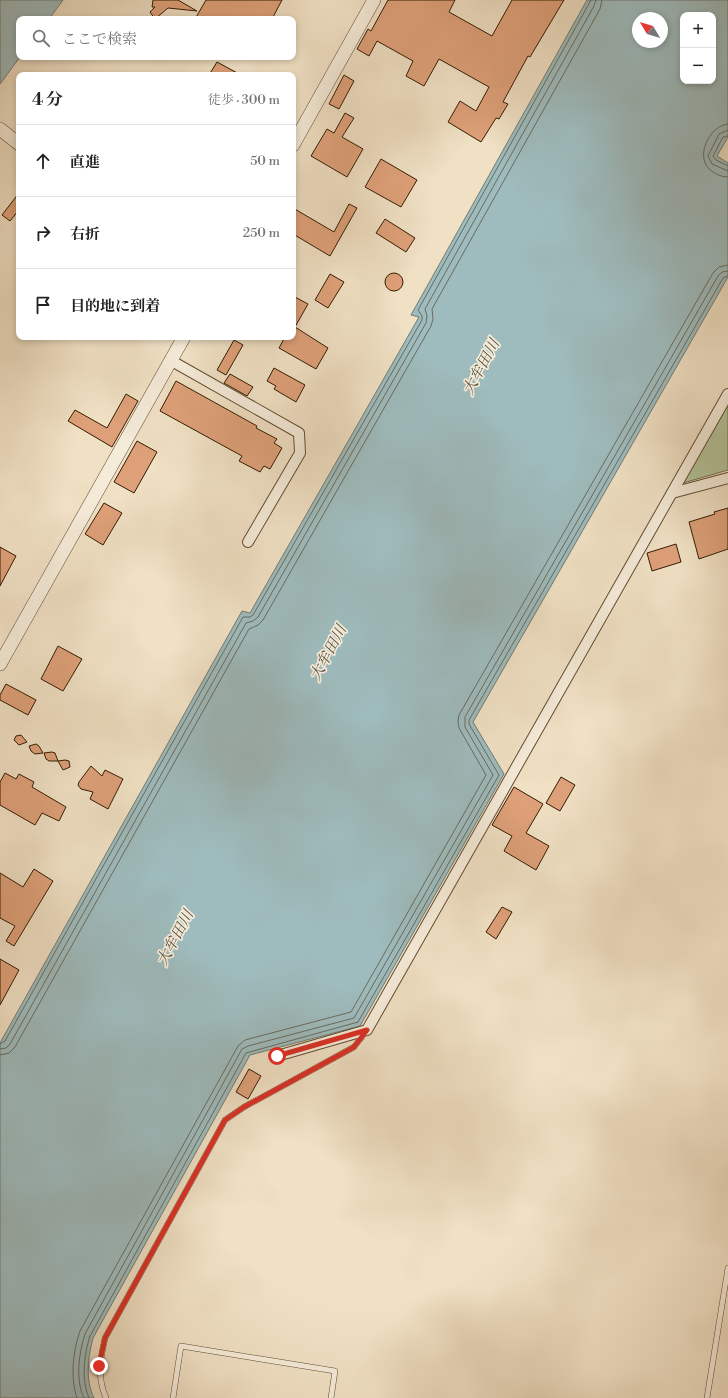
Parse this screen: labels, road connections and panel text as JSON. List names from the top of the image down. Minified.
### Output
{"water":["大牟田川"],"north":"top left","page":{"map_buttons":["+","−"],"search":"ここで検索","heading":["4 分","徒歩 · 300 m"],"list":[["直進","50 m"],["右折","250 m"],"目的地に到着"]}}
